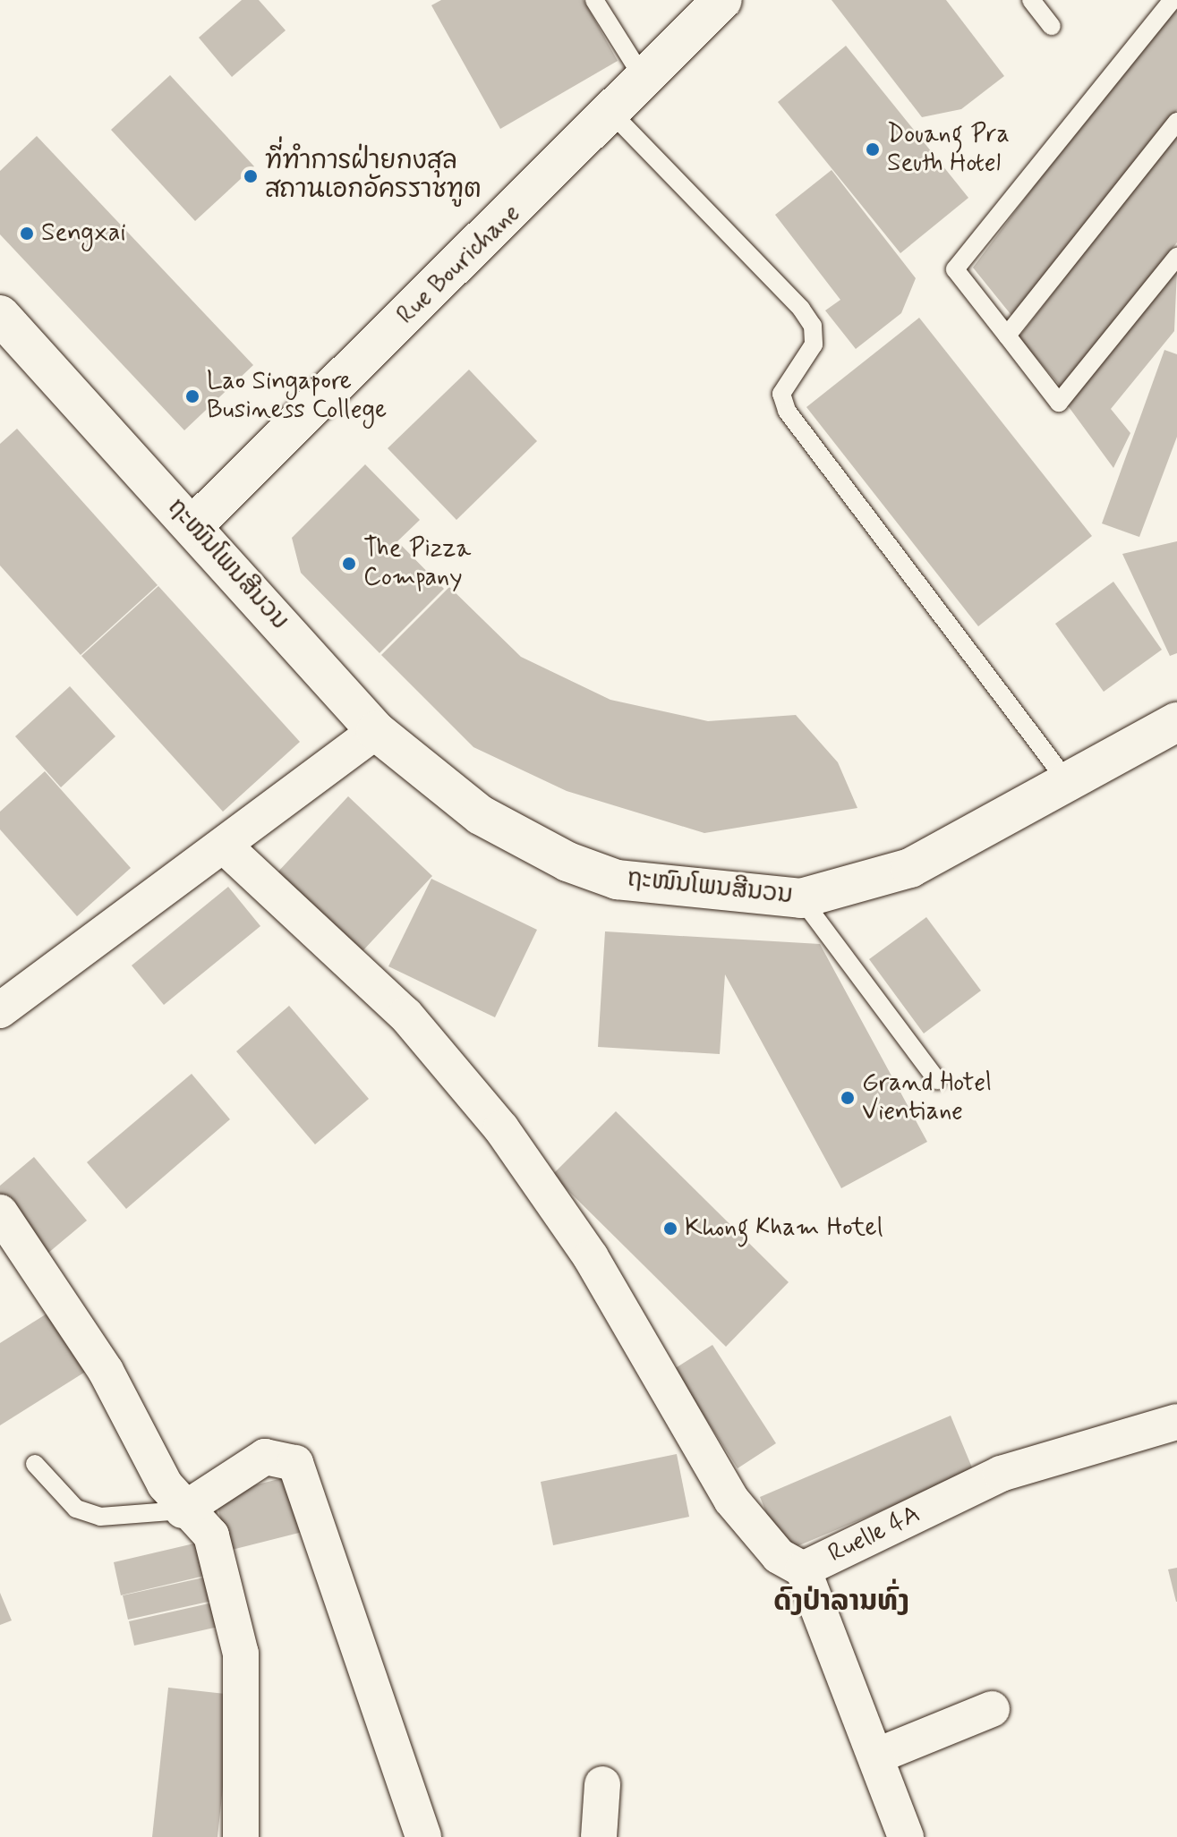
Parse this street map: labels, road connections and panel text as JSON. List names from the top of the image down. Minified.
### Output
{"streets":{"street":["Rue Bourichane","ຖະໜົນໂພນສີນວນ","Ruelle 4A"]},"crossings":[["Rue Bourichane","ຖະໜົນໂພນສີນວນ"]],"districts":["ດົງປ່າລານທົ່ງ"],"places":["Douang Pra Seuth Hotel","ที่ทำการฝ่ายกงสุล สถานเอกอัครราชทูต","Sengxai","Lao Singapore Business College","The Pizza Company","Grand Hotel Vientiane","Khong Kham Hotel"]}
